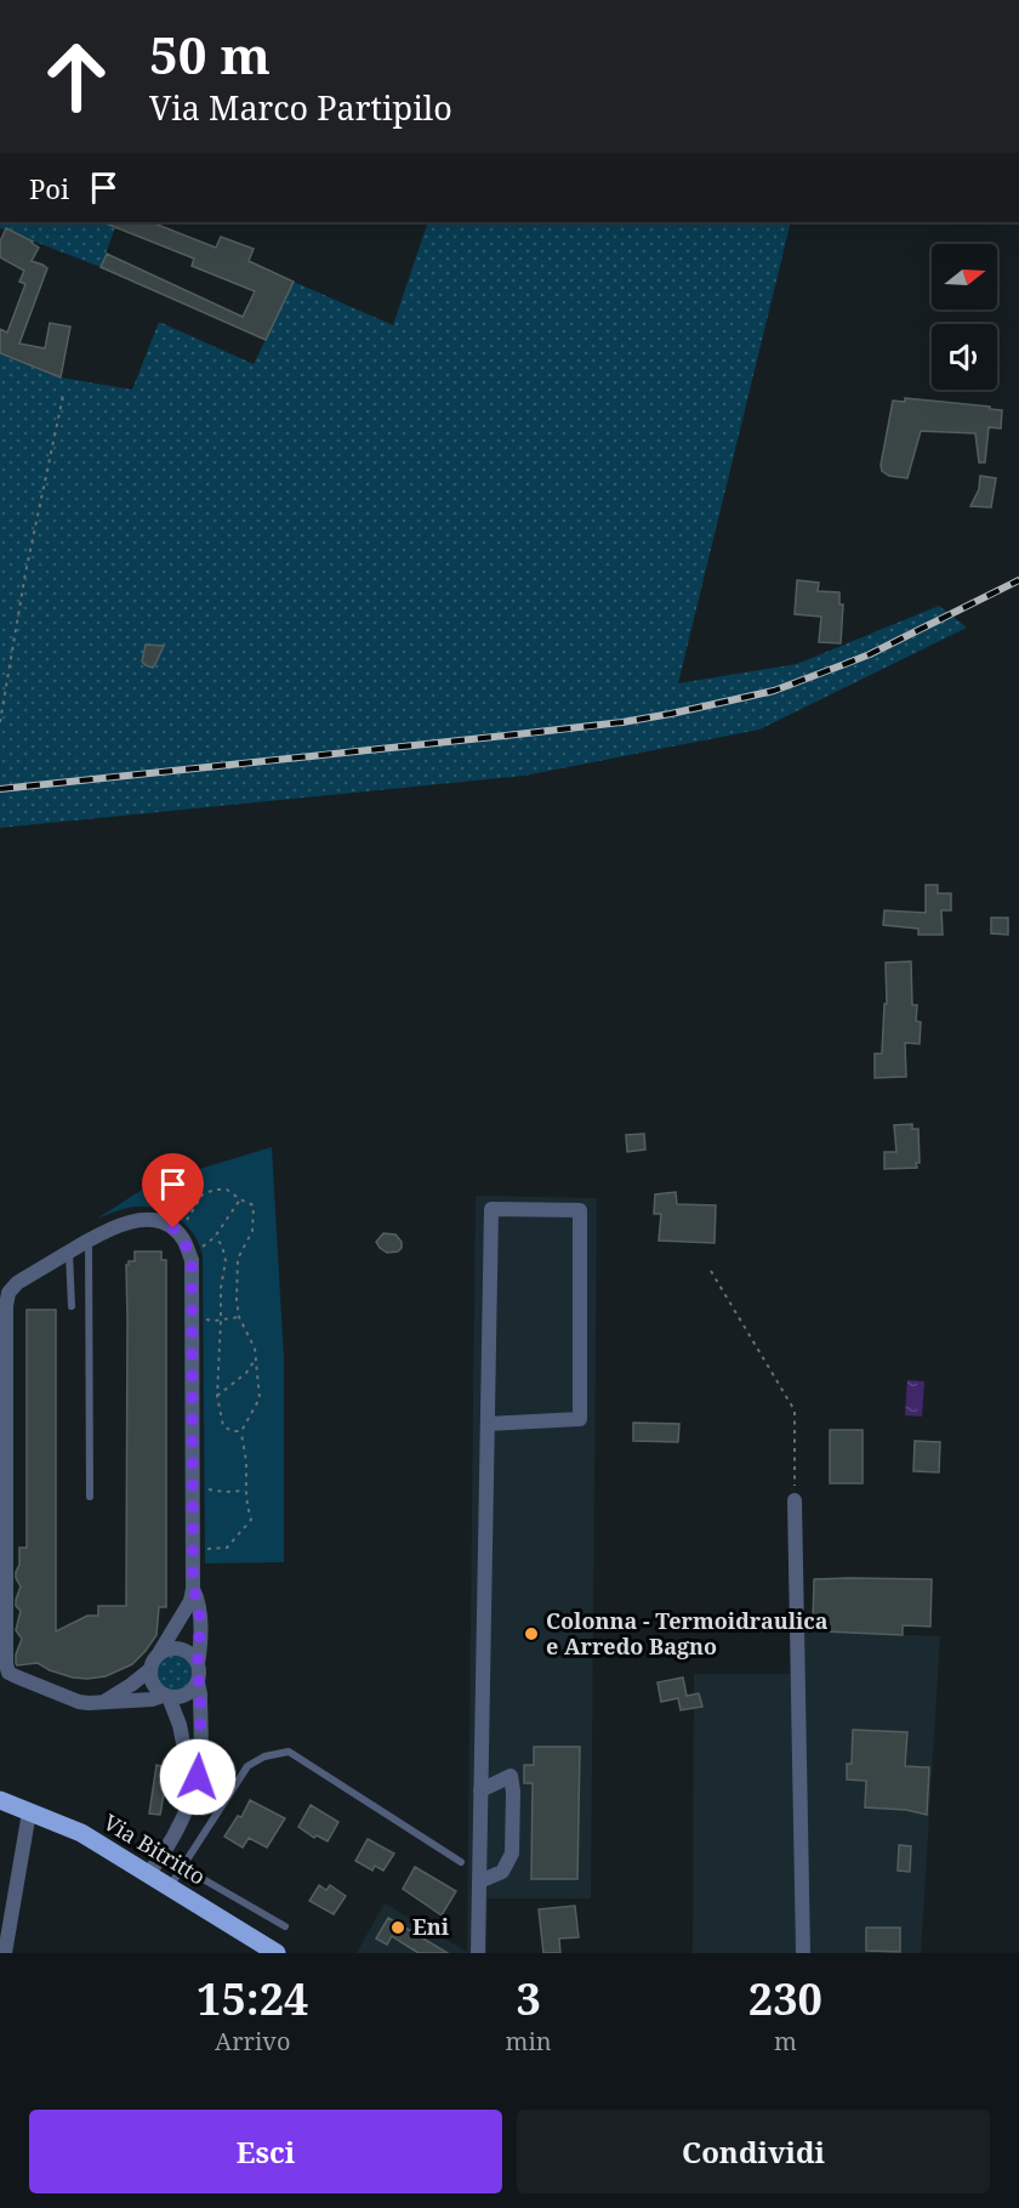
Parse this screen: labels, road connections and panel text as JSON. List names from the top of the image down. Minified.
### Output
{"streets":{"main road":["Via Bitritto"]},"places":["Colonna - Termoidraulica e Arredo Bagno","Eni"],"north":"right","page":{"turn":["50 m","Via Marco Partipilo"],"then":"Poi","eta":["15:24","Arrivo","3","min","230","m"],"buttons":["Esci","Condividi"]}}
